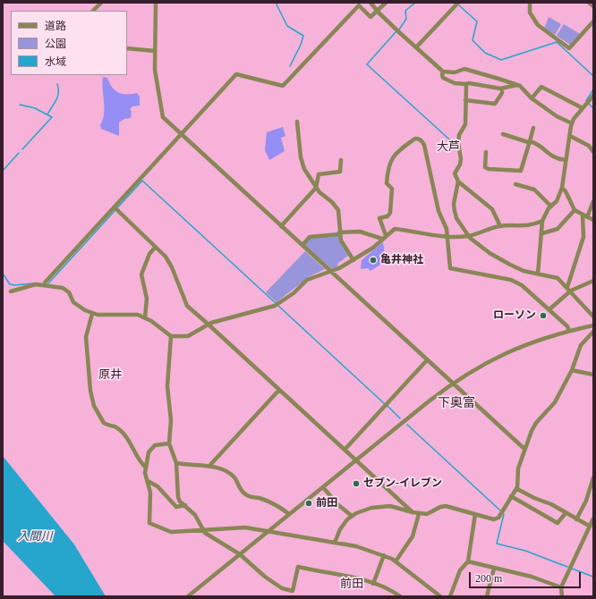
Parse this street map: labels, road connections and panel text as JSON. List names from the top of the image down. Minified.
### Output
{"districts":["大芦","原井","下奥富","前田"],"water":["入間川"],"places":["亀井神社","ローソン","セブン-イレブン","前田"],"legend":["道路","公園","水域"],"scale_bar":"200 m"}
